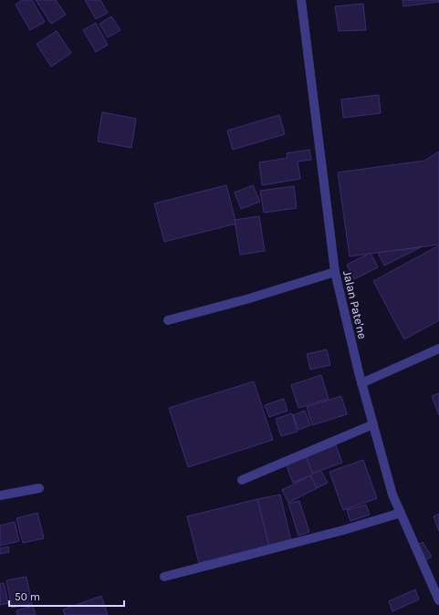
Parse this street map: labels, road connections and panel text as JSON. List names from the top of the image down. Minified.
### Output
{"streets":{"street":["Jalan Pate'ne"]},"scale_bar":"50 m"}
